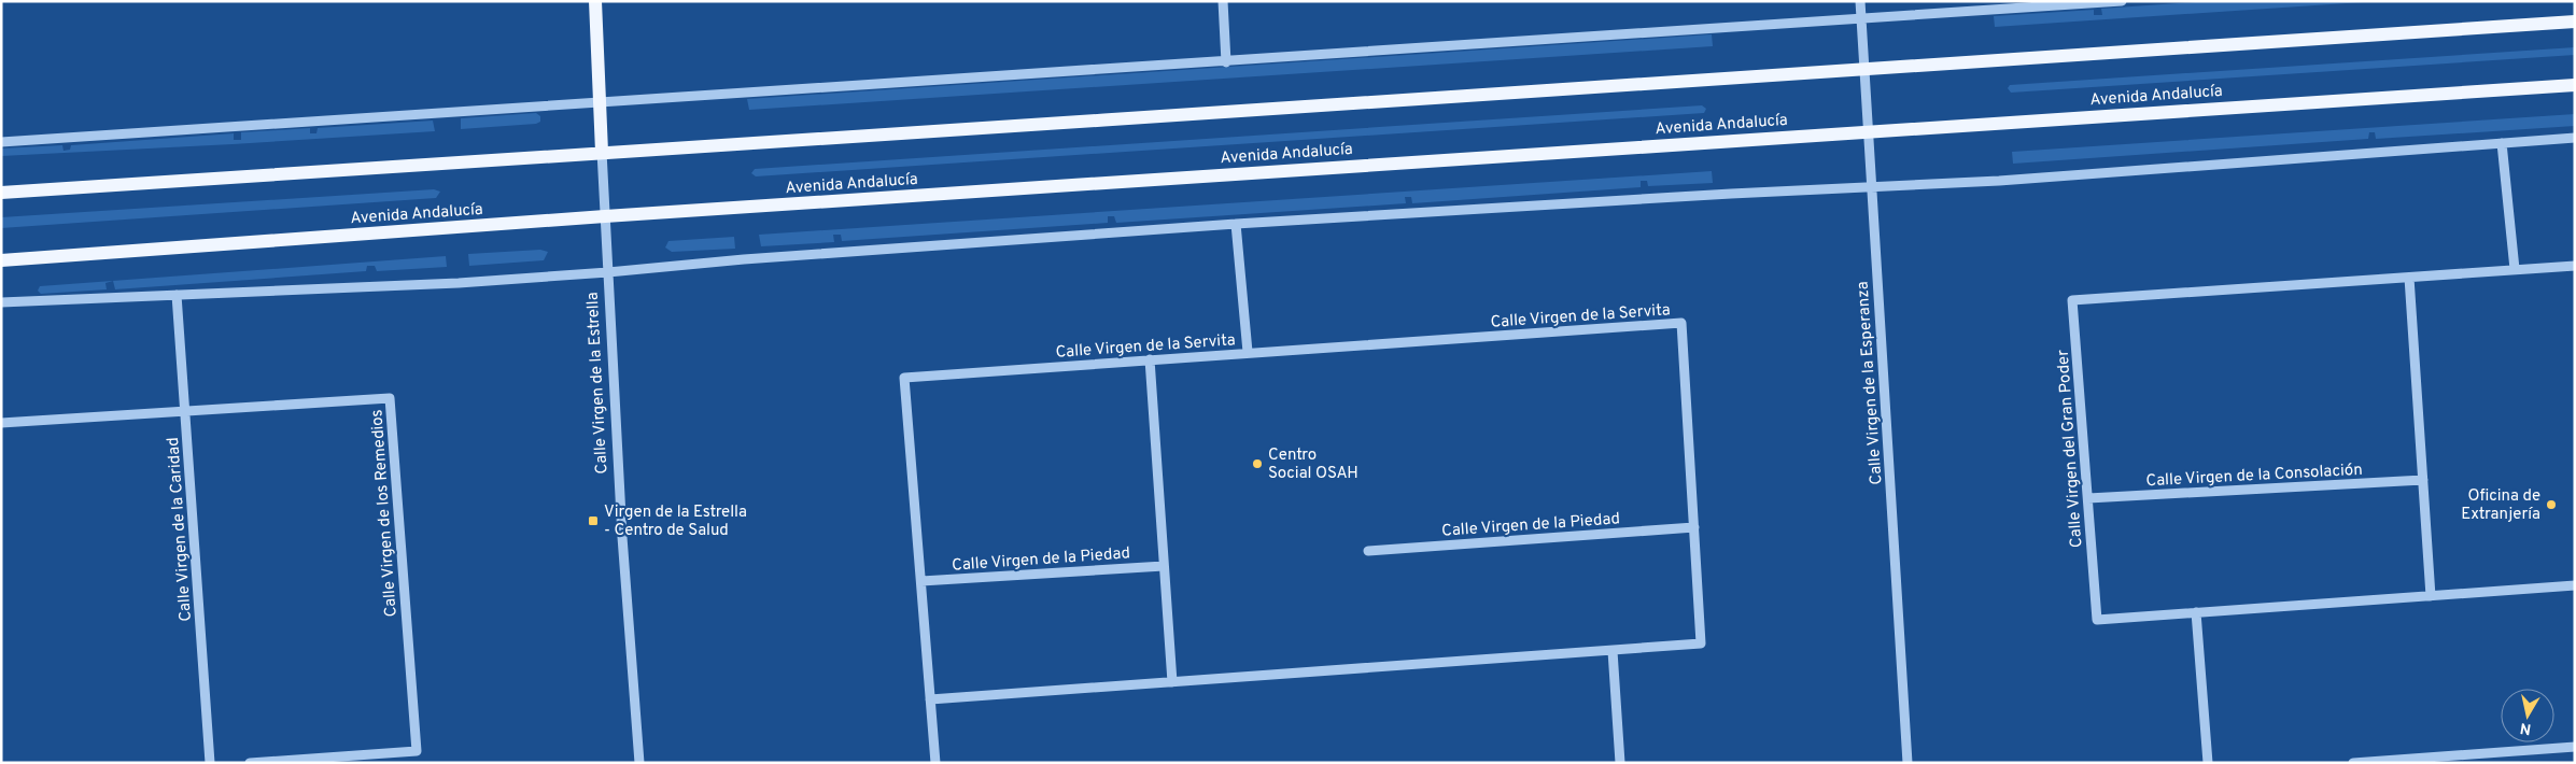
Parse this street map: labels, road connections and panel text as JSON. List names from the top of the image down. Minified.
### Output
{"streets":{"main road":["Avenida Andalucía","Calle Virgen de la Estrella"],"street":["Calle Virgen de la Servita","Calle Virgen de la Esperanza","Calle Virgen del Gran Poder","Calle Virgen de la Consolación","Calle Virgen de los Remedios","Calle Virgen de la Piedad","Calle Virgen de la Caridad"]},"crossings":[["Avenida Andalucía","Calle Virgen de la Estrella"],["Avenida Andalucía","Calle Virgen de la Esperanza"],["Calle Virgen de la Servita","Calle Virgen de la Piedad"],["Calle Virgen del Gran Poder","Calle Virgen de la Consolación"],["Calle Virgen de los Remedios","Calle Virgen de la Caridad"]],"places":{"other":["Centro Social OSAH","Oficina de Extranjería"],"transit":["Virgen de la Estrella - Centro de Salud"]},"north":"bottom"}
